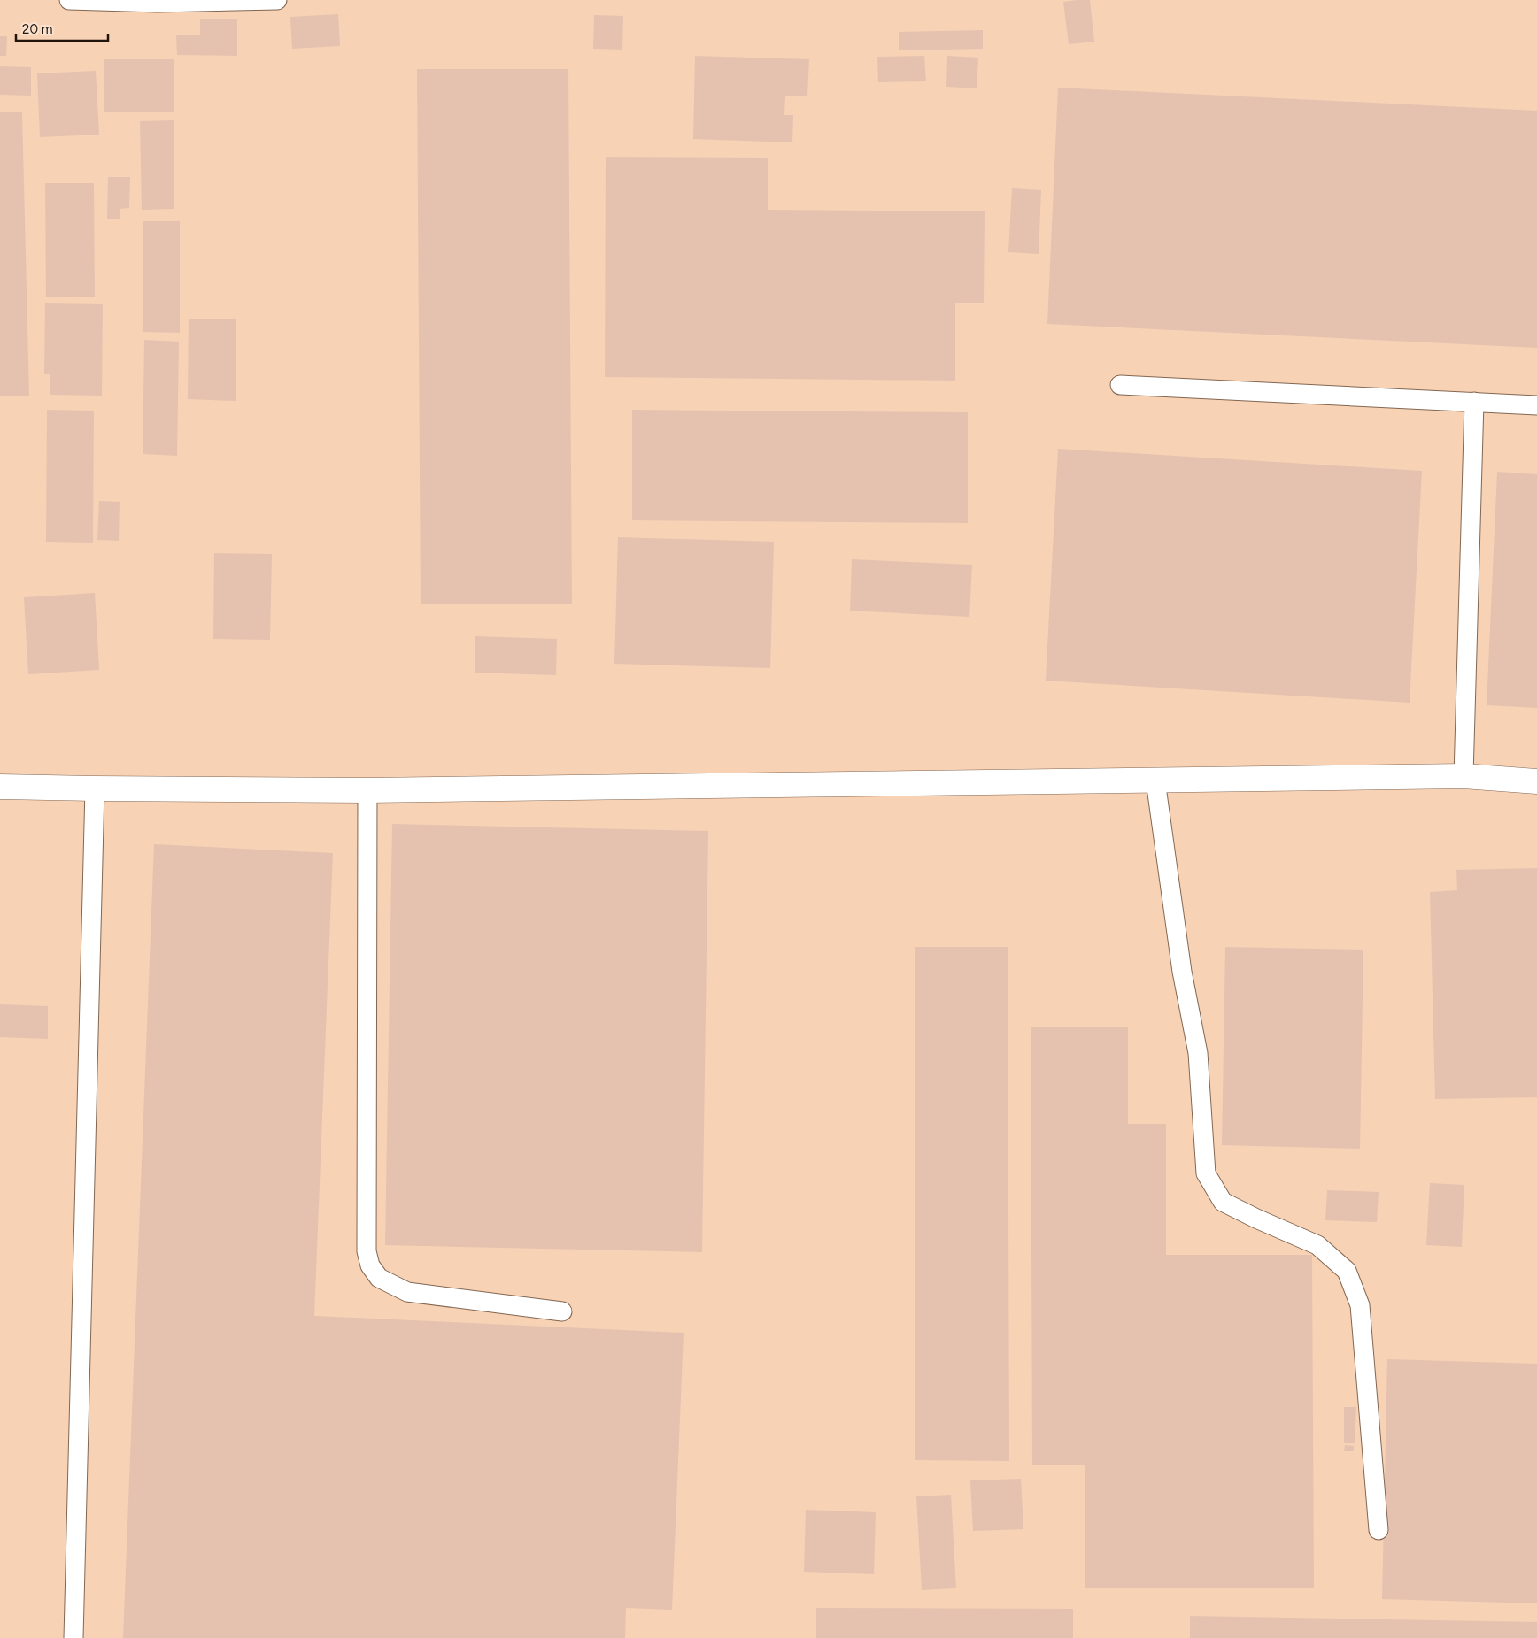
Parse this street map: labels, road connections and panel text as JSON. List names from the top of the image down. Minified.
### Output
{"scale_bar":"20 m"}
